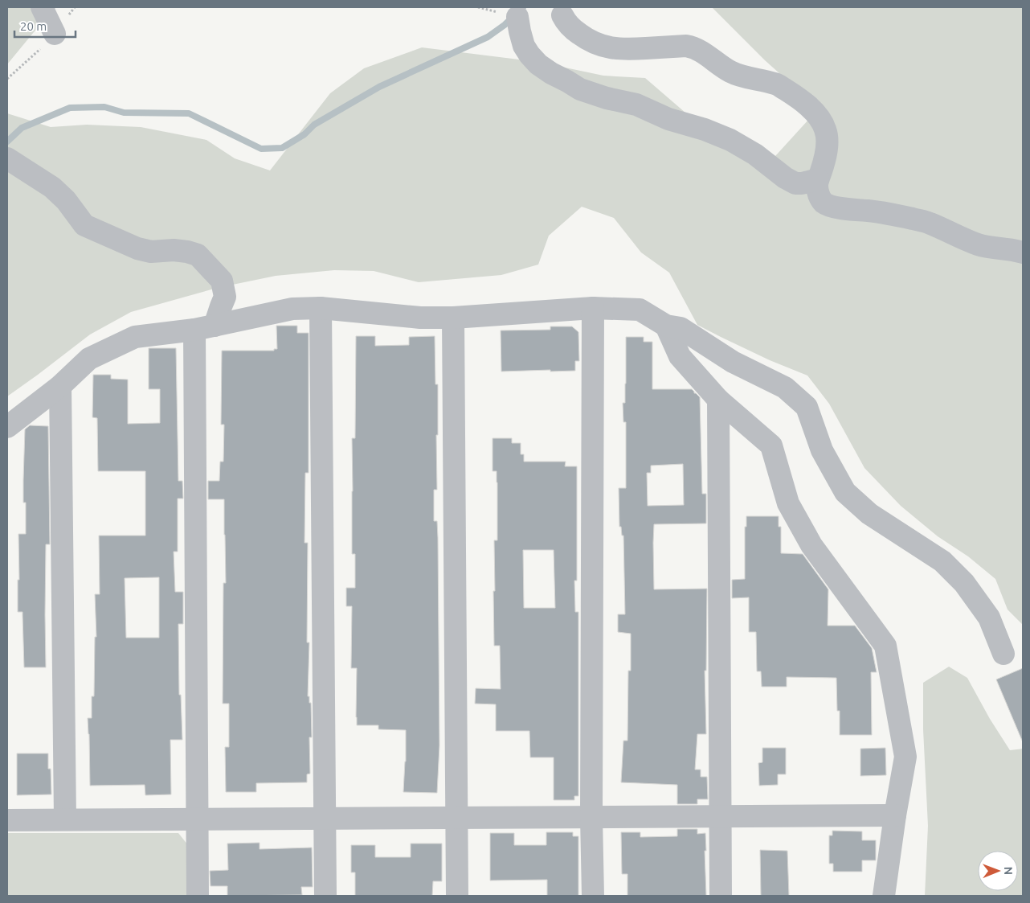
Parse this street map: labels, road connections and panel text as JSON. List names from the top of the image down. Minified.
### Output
{"scale_bar":"20 m","north":"right"}
